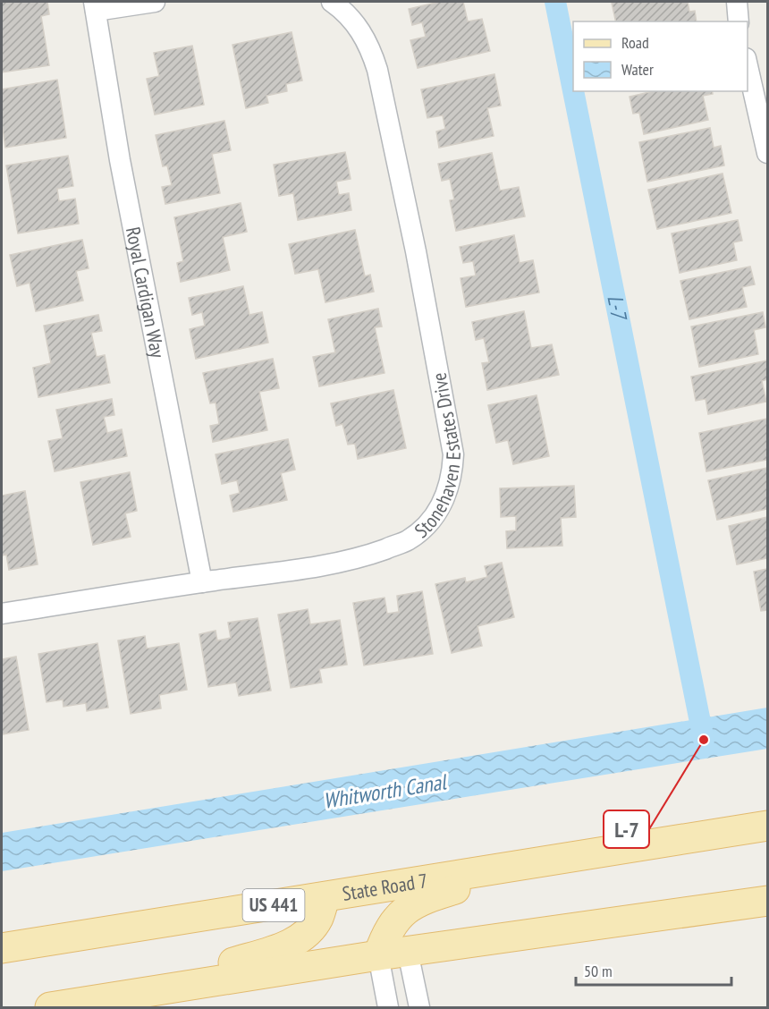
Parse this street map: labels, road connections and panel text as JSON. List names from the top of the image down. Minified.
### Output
{"streets":{"main road":["State Road 7","US 441"],"street":["Royal Cardigan Way","Stonehaven Estates Drive"]},"crossings":[["Royal Cardigan Way","Stonehaven Estates Drive"]],"water":["L-7","Whitworth Canal"],"places":["L-7"],"legend":["Road","Water"],"scale_bar":"50 m"}
